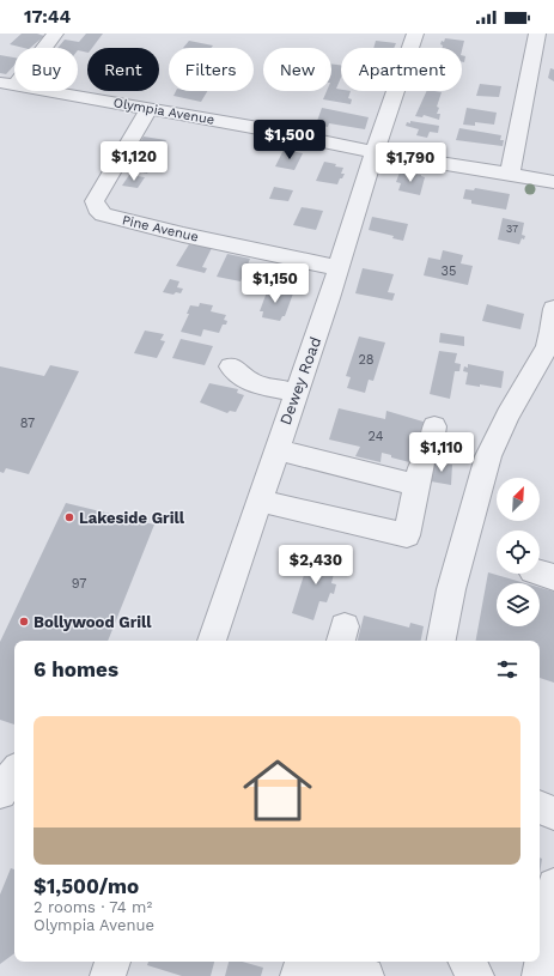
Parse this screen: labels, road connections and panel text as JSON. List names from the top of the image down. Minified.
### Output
{"streets":{"street":["Olympia Avenue","Pine Avenue","Dewey Road"]},"crossings":[["Olympia Avenue","Pine Avenue"],["Olympia Avenue","Dewey Road"],["Pine Avenue","Dewey Road"]],"places":["Lakeside Grill","Bollywood Grill"],"house_numbers":["37","35","28","87","24","97"],"north":"top right","page":{"status":"17:44","chip":["Buy","Rent","Filters","New","Apartment"],"price":["$1,500","$1,120","$1,790","$1,150","$1,110","$2,430"],"heading":"6 homes","list":[{"name":"$1,500/mo","note":"2 rooms · 74 m² · Olympia Avenue"}]}}
